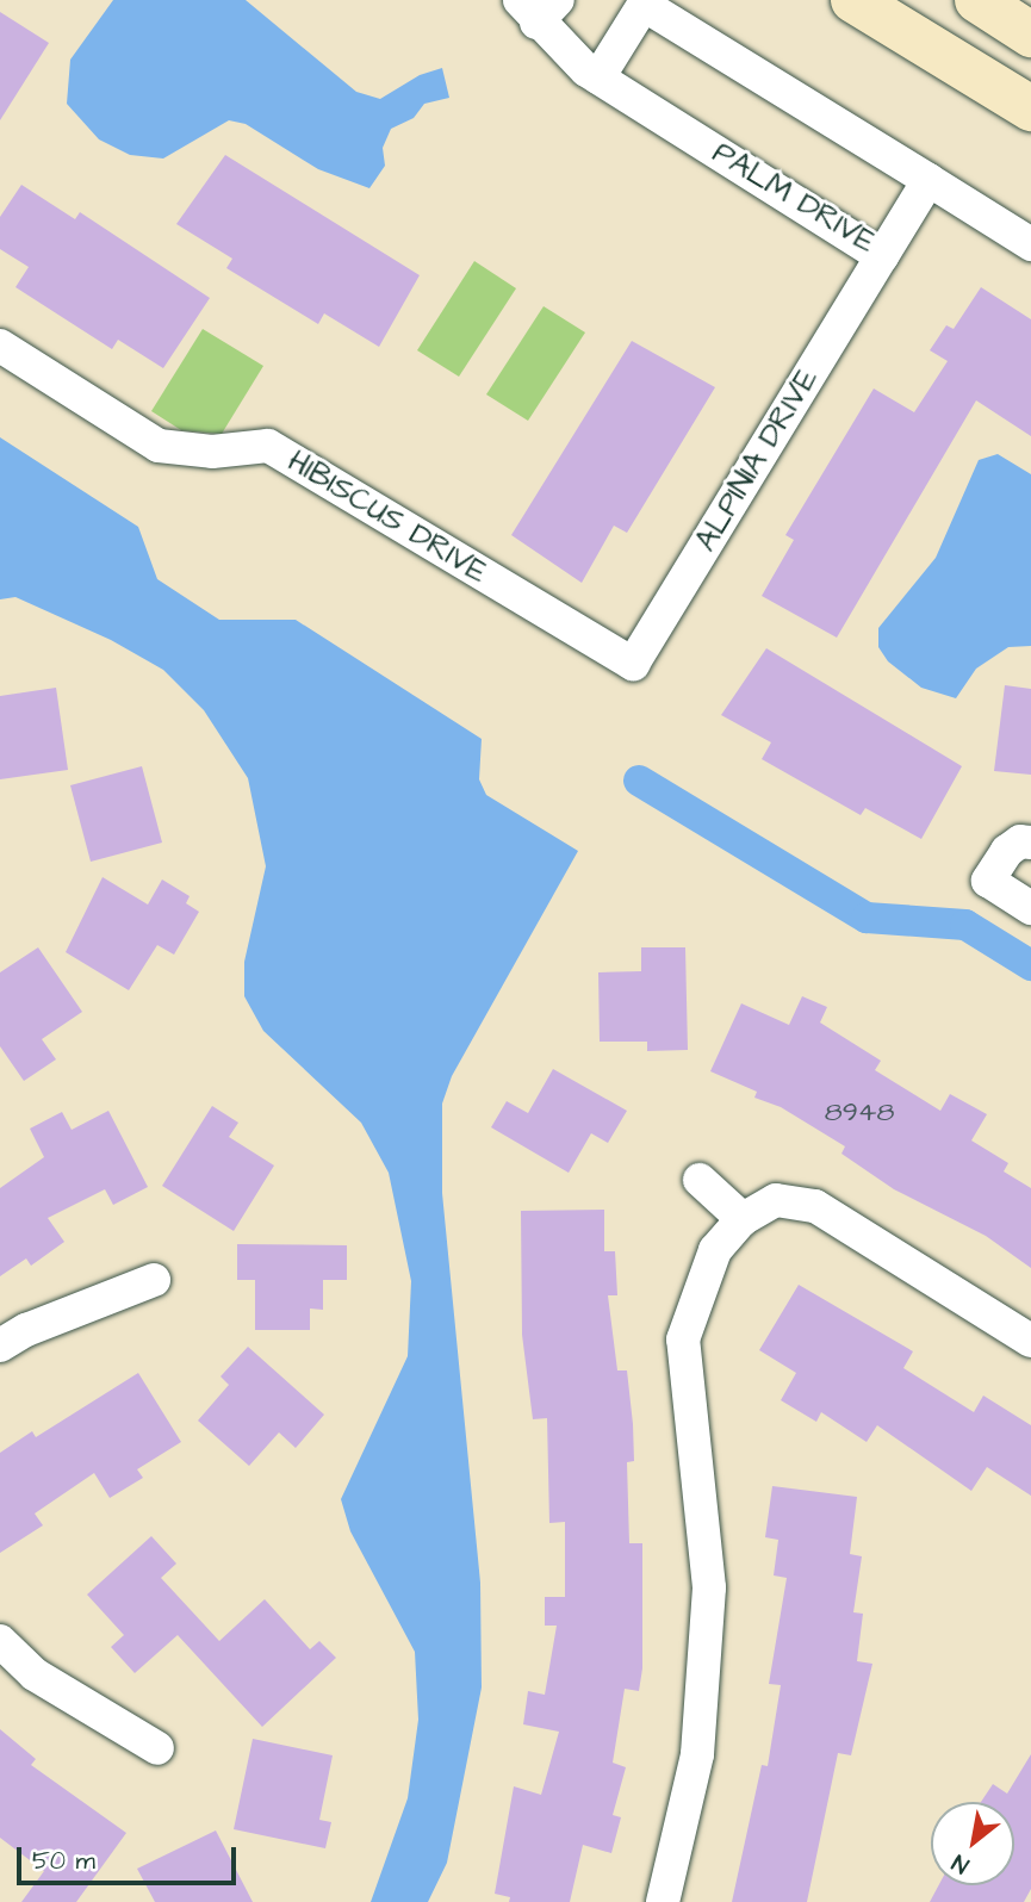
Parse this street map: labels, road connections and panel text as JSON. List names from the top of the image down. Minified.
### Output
{"streets":{"street":["PALM DRIVE","ALPINIA DRIVE","HIBISCUS DRIVE"]},"crossings":[["PALM DRIVE","ALPINIA DRIVE"],["ALPINIA DRIVE","HIBISCUS DRIVE"]],"house_numbers":["8948"],"scale_bar":"50 m","north":"bottom left"}
